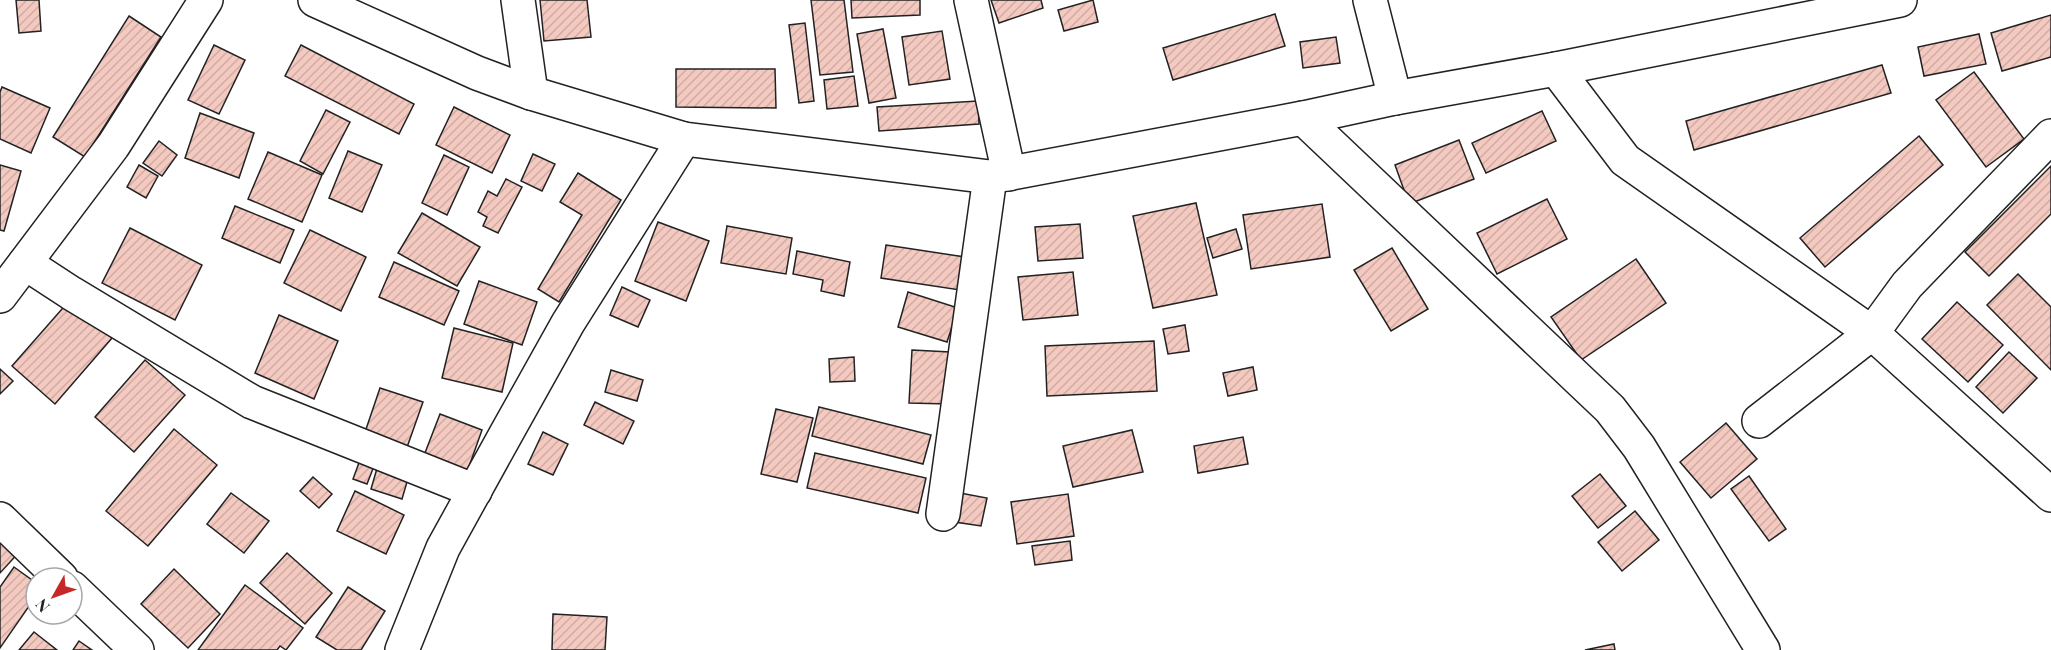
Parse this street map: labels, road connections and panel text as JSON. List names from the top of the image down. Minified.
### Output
{"north":"bottom left"}
